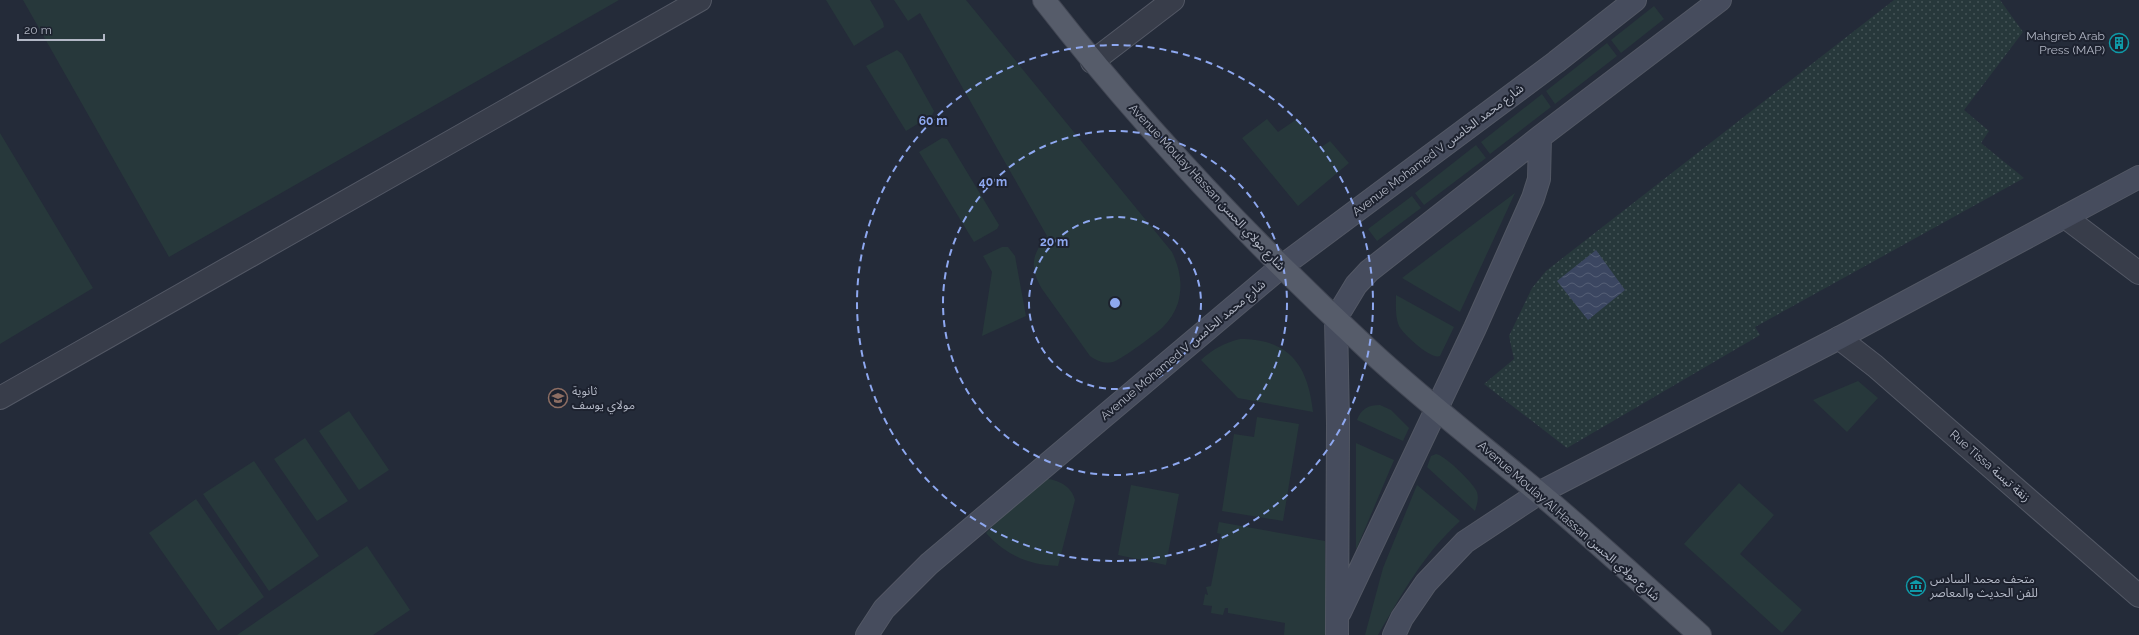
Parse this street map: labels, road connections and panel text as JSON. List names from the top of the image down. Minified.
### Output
{"streets":{"main road":["Avenue Mohamed V شارع محمد الخامس","Avenue Moulay Hassan شارع مولاي الحسن","Avenue Moulay Al Hassan شارع مولاي الحسن"],"street":["Rue Tissa زنقة تيسة"]},"crossings":[["Avenue Mohamed V شارع محمد الخامس","Avenue Moulay Hassan شارع مولاي الحسن"],["Avenue Moulay Hassan شارع مولاي الحسن","Avenue Moulay Al Hassan شارع مولاي الحسن"]],"places":{"building":["Mahgreb Arab Press (MAP)"],"school or university":["ثانوية مولاي يوسف"],"museum":["متحف محمد السادس للفن الحديث والمعاصر"]},"scale_bar":"20 m","rings":["60 m","40 m","20 m"]}
